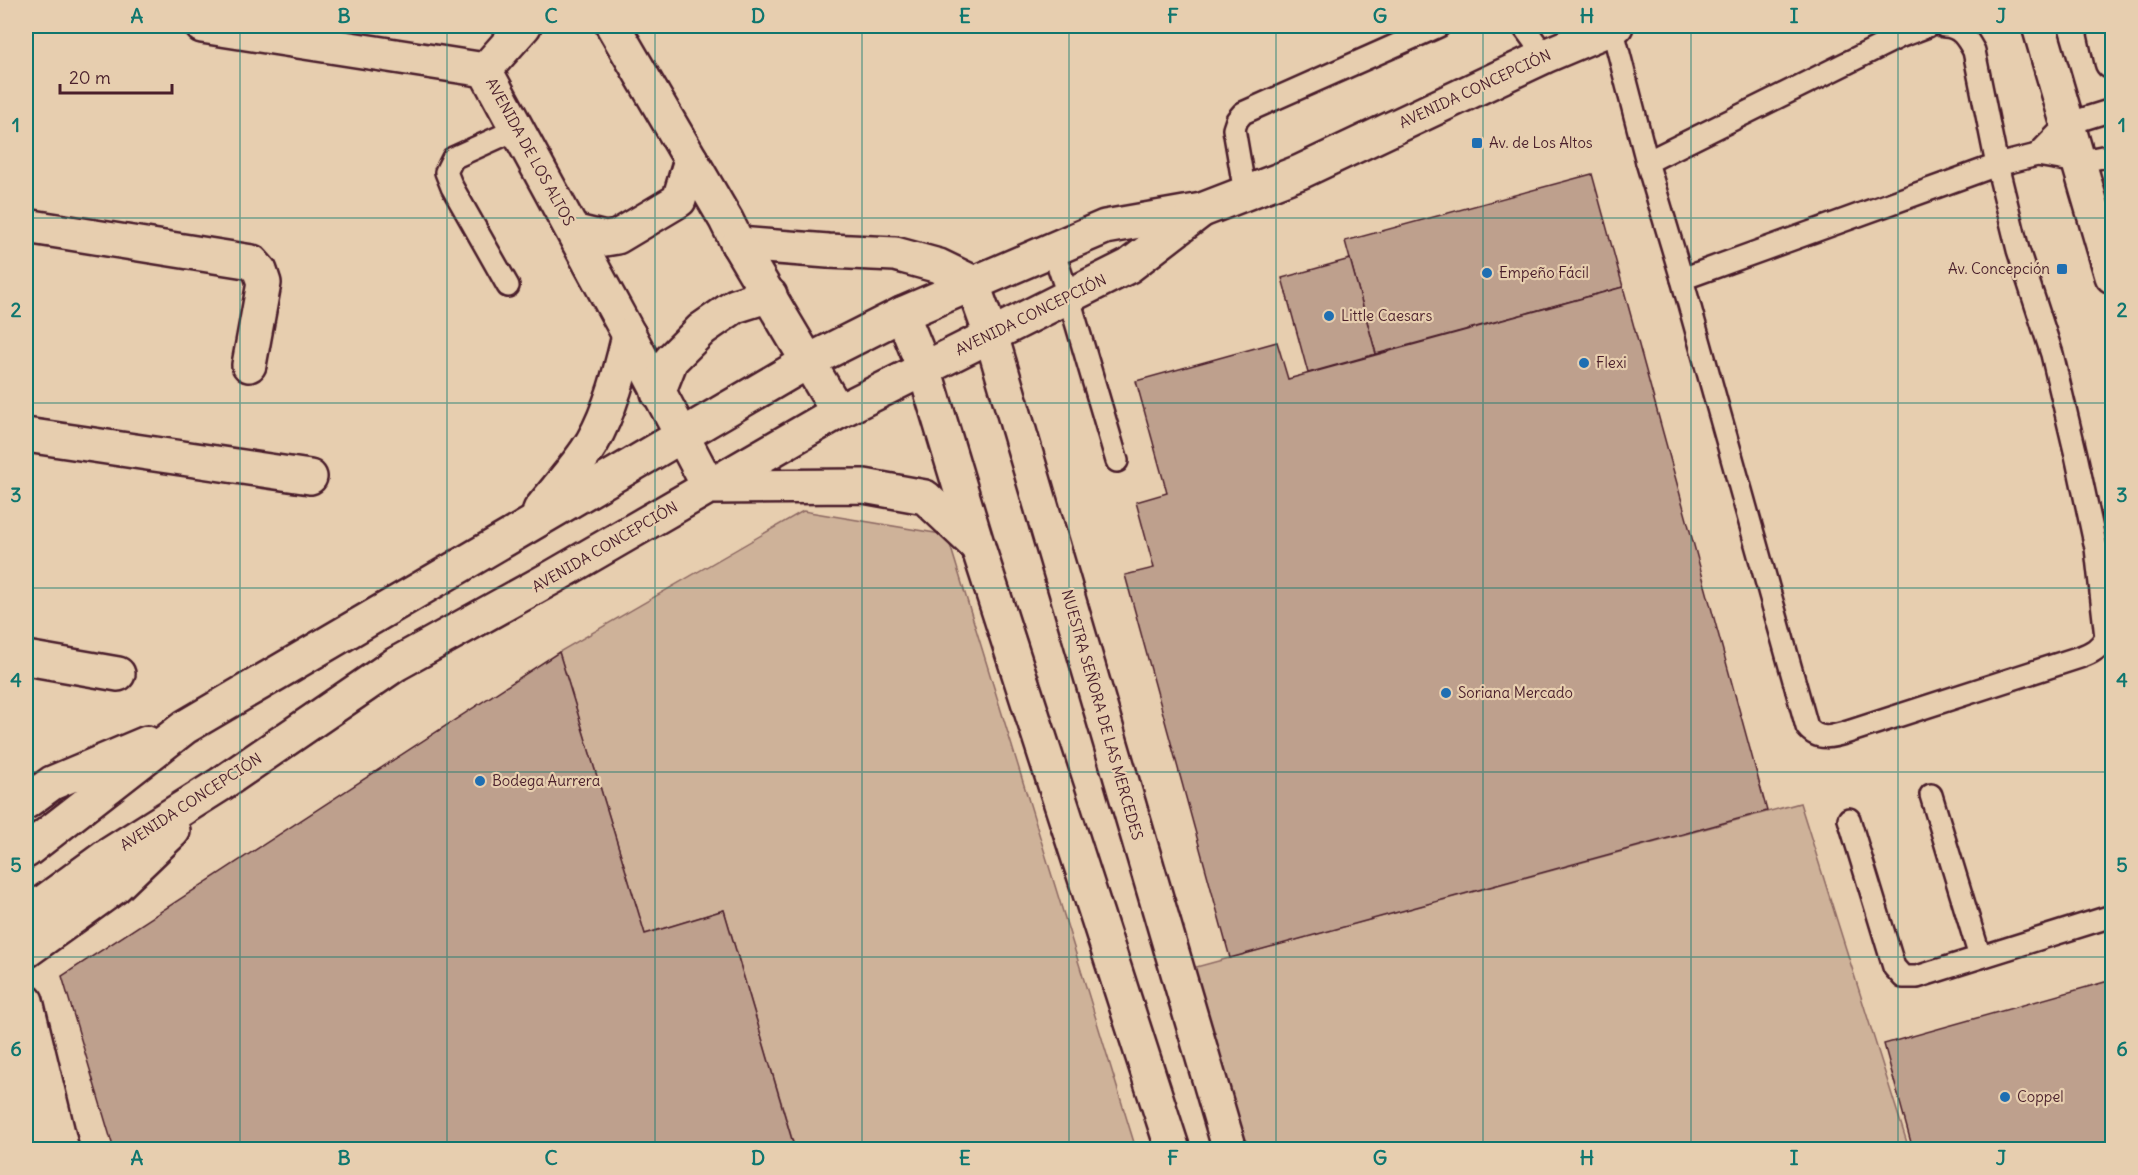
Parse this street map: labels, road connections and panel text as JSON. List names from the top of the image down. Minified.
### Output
{"streets":{"main road":["AVENIDA CONCEPCIÓN","AVENIDA DE LOS ALTOS","NUESTRA SEÑORA DE LAS MERCEDES"]},"crossings":[["AVENIDA CONCEPCIÓN","AVENIDA DE LOS ALTOS"],["AVENIDA CONCEPCIÓN","NUESTRA SEÑORA DE LAS MERCEDES"]],"places":{"transit":["Av. de Los Altos","Av. Concepción"],"other":["Empeño Fácil","Little Caesars","Flexi","Soriana Mercado","Bodega Aurrera","Coppel"]},"scale_bar":"20 m","grid":{"columns":["A","B","C","D","E","F","G","H","I","J"],"rows":["1","2","3","4","5","6"]}}
